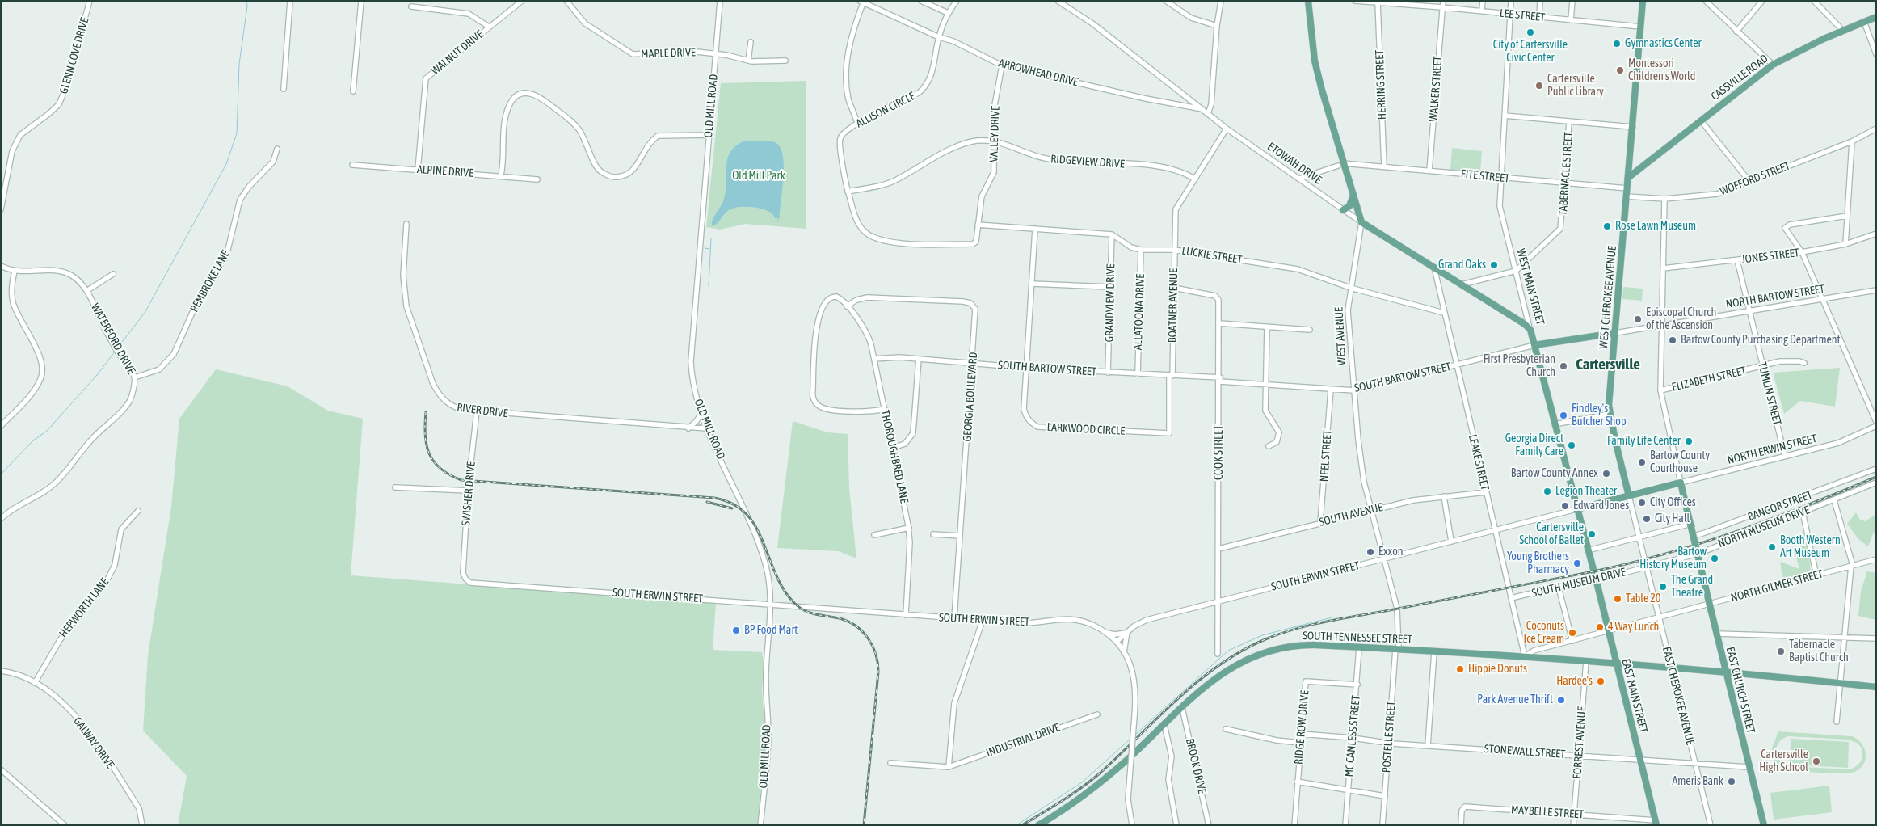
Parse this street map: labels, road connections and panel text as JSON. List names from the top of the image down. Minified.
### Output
{"streets":{"main road":["CASSVILLE ROAD","ETOWAH DRIVE","WEST MAIN STREET","NORTH BARTOW STREET","WEST CHEROKEE AVENUE","WEST AVENUE","NORTH ERWIN STREET","SOUTH TENNESSEE STREET","EAST CHURCH STREET","EAST MAIN STREET"],"street":["LEE STREET","WALNUT DRIVE","MAPLE DRIVE","GLENN COVE DRIVE","ARROWHEAD DRIVE","HERRING STREET","WALKER STREET","OLD MILL ROAD","ALLISON CIRCLE","VALLEY DRIVE","RIDGEVIEW DRIVE","ALPINE DRIVE","TABERNACLE STREET","FITE STREET","WOFFORD STREET","LUCKIE STREET","JONES STREET","PEMBROKE LANE","GRANDVIEW DRIVE","BOATNER AVENUE","ALLATOONA DRIVE","WATERFORD DRIVE","SOUTH BARTOW STREET","ELIZABETH STREET","TUMLIN STREET","GEORGIA BOULEVARD","RIVER DRIVE","LARKWOOD CIRCLE","COOK STREET","NEEL STREET","THOROUGHBRED LANE","LEAKE STREET","SWISHER DRIVE","BANGOR STREET","SOUTH AVENUE","NORTH MUSEUM DRIVE","SOUTH ERWIN STREET","SOUTH MUSEUM DRIVE","NORTH GILMER STREET","HEPWORTH LANE","EAST CHEROKEE AVENUE","RIDGE ROW DRIVE","MC CANLESS STREET","POSTELLE STREET","INDUSTRIAL DRIVE","GALWAY DRIVE","FORREST AVENUE","STONEWALL STREET","BROOK DRIVE","MAYBELLE STREET"]},"crossings":[["LEE STREET","HERRING STREET"],["LEE STREET","WALKER STREET"],["LEE STREET","WEST MAIN STREET"],["LEE STREET","WEST CHEROKEE AVENUE"],["WALNUT DRIVE","ALPINE DRIVE"],["MAPLE DRIVE","OLD MILL ROAD"],["ARROWHEAD DRIVE","ALLISON CIRCLE"],["ARROWHEAD DRIVE","VALLEY DRIVE"],["ARROWHEAD DRIVE","ETOWAH DRIVE"],["CASSVILLE ROAD","WEST CHEROKEE AVENUE"],["HERRING STREET","FITE STREET"],["WALKER STREET","FITE STREET"],["OLD MILL ROAD","RIVER DRIVE"],["OLD MILL ROAD","SOUTH ERWIN STREET"],["ALLISON CIRCLE","VALLEY DRIVE"],["ALLISON CIRCLE","RIDGEVIEW DRIVE"],["ALLISON CIRCLE","LUCKIE STREET"],["VALLEY DRIVE","RIDGEVIEW DRIVE"],["VALLEY DRIVE","LUCKIE STREET"],["RIDGEVIEW DRIVE","BOATNER AVENUE"],["ETOWAH DRIVE","TABERNACLE STREET"],["ETOWAH DRIVE","FITE STREET"],["ETOWAH DRIVE","WEST MAIN STREET"],["ETOWAH DRIVE","BOATNER AVENUE"],["ETOWAH DRIVE","WEST AVENUE"],["ETOWAH DRIVE","LEAKE STREET"],["TABERNACLE STREET","FITE STREET"],["TABERNACLE STREET","WEST MAIN STREET"],["FITE STREET","WEST MAIN STREET"],["FITE STREET","WEST CHEROKEE AVENUE"],["FITE STREET","WEST AVENUE"],["WOFFORD STREET","WEST CHEROKEE AVENUE"],["LUCKIE STREET","GRANDVIEW DRIVE"],["LUCKIE STREET","BOATNER AVENUE"],["LUCKIE STREET","ALLATOONA DRIVE"],["LUCKIE STREET","WEST AVENUE"],["LUCKIE STREET","LARKWOOD CIRCLE"],["LUCKIE STREET","LEAKE STREET"],["JONES STREET","TUMLIN STREET"],["PEMBROKE LANE","WATERFORD DRIVE"],["WEST MAIN STREET","NORTH BARTOW STREET"],["WEST MAIN STREET","SOUTH BARTOW STREET"],["WEST MAIN STREET","NORTH ERWIN STREET"],["WEST MAIN STREET","SOUTH ERWIN STREET"],["WEST MAIN STREET","EAST MAIN STREET"],["NORTH BARTOW STREET","WEST CHEROKEE AVENUE"],["NORTH BARTOW STREET","SOUTH BARTOW STREET"],["NORTH BARTOW STREET","TUMLIN STREET"],["WEST CHEROKEE AVENUE","NORTH ERWIN STREET"],["WEST CHEROKEE AVENUE","BANGOR STREET"],["WEST CHEROKEE AVENUE","NORTH MUSEUM DRIVE"],["WEST CHEROKEE AVENUE","SOUTH MUSEUM DRIVE"],["WEST CHEROKEE AVENUE","EAST CHEROKEE AVENUE"],["GRANDVIEW DRIVE","SOUTH BARTOW STREET"],["BOATNER AVENUE","SOUTH BARTOW STREET"],["BOATNER AVENUE","LARKWOOD CIRCLE"],["BOATNER AVENUE","COOK STREET"],["ALLATOONA DRIVE","SOUTH BARTOW STREET"],["WEST AVENUE","SOUTH BARTOW STREET"],["WEST AVENUE","SOUTH AVENUE"],["WEST AVENUE","SOUTH ERWIN STREET"],["WEST AVENUE","SOUTH TENNESSEE STREET"],["WEST AVENUE","POSTELLE STREET"],["SOUTH BARTOW STREET","GEORGIA BOULEVARD"],["SOUTH BARTOW STREET","LARKWOOD CIRCLE"],["SOUTH BARTOW STREET","COOK STREET"],["SOUTH BARTOW STREET","NEEL STREET"],["SOUTH BARTOW STREET","THOROUGHBRED LANE"],["SOUTH BARTOW STREET","LEAKE STREET"],["ELIZABETH STREET","TUMLIN STREET"],["TUMLIN STREET","NORTH ERWIN STREET"],["GEORGIA BOULEVARD","THOROUGHBRED LANE"],["GEORGIA BOULEVARD","SOUTH ERWIN STREET"],["RIVER DRIVE","SWISHER DRIVE"],["NORTH ERWIN STREET","SOUTH ERWIN STREET"],["NORTH ERWIN STREET","EAST CHURCH STREET"],["COOK STREET","SOUTH AVENUE"],["COOK STREET","SOUTH ERWIN STREET"],["NEEL STREET","SOUTH AVENUE"],["THOROUGHBRED LANE","SOUTH ERWIN STREET"],["LEAKE STREET","SOUTH AVENUE"],["LEAKE STREET","SOUTH ERWIN STREET"],["LEAKE STREET","SOUTH MUSEUM DRIVE"],["LEAKE STREET","NORTH GILMER STREET"],["LEAKE STREET","SOUTH TENNESSEE STREET"],["SWISHER DRIVE","SOUTH ERWIN STREET"],["NORTH MUSEUM DRIVE","SOUTH MUSEUM DRIVE"],["NORTH MUSEUM DRIVE","EAST CHURCH STREET"],["NORTH MUSEUM DRIVE","EAST CHEROKEE AVENUE"],["SOUTH MUSEUM DRIVE","EAST MAIN STREET"],["SOUTH MUSEUM DRIVE","EAST CHEROKEE AVENUE"],["NORTH GILMER STREET","SOUTH TENNESSEE STREET"],["NORTH GILMER STREET","EAST CHURCH STREET"],["NORTH GILMER STREET","EAST MAIN STREET"],["NORTH GILMER STREET","EAST CHEROKEE AVENUE"],["HEPWORTH LANE","GALWAY DRIVE"],["SOUTH TENNESSEE STREET","EAST CHURCH STREET"],["SOUTH TENNESSEE STREET","EAST MAIN STREET"],["SOUTH TENNESSEE STREET","EAST CHEROKEE AVENUE"],["SOUTH TENNESSEE STREET","MC CANLESS STREET"],["SOUTH TENNESSEE STREET","POSTELLE STREET"],["SOUTH TENNESSEE STREET","FORREST AVENUE"],["SOUTH TENNESSEE STREET","BROOK DRIVE"],["EAST CHURCH STREET","STONEWALL STREET"],["EAST MAIN STREET","STONEWALL STREET"],["EAST MAIN STREET","MAYBELLE STREET"],["EAST CHEROKEE AVENUE","STONEWALL STREET"],["RIDGE ROW DRIVE","MC CANLESS STREET"],["RIDGE ROW DRIVE","STONEWALL STREET"],["MC CANLESS STREET","STONEWALL STREET"],["POSTELLE STREET","STONEWALL STREET"],["FORREST AVENUE","STONEWALL STREET"],["FORREST AVENUE","MAYBELLE STREET"]],"districts":["Cartersville"],"parks":["Old Mill Park"],"places":["City of Cartersville Civic Center","Gymnastics Center","Montessori Children's World","Cartersville Public Library","Rose Lawn Museum","Grand Oaks","Episcopal Church of the Ascension","Bartow County Purchasing Department","First Presbyterian Church","Findley's Butcher Shop","Family Life Center","Georgia Direct Family Care","Bartow County Courthouse","Bartow County Annex","Legion Theater","City Offices","Edward Jones","City Hall","Cartersville School of Ballet","Booth Western Art Museum","Exxon","Bartow History Museum","Young Brothers Pharmacy","The Grand Theatre","Table 20","4 Way Lunch","BP Food Mart","Coconuts Ice Cream","Tabernacle Baptist Church","Hippie Donuts","Hardee's","Park Avenue Thrift","Cartersville High School","Ameris Bank"]}
